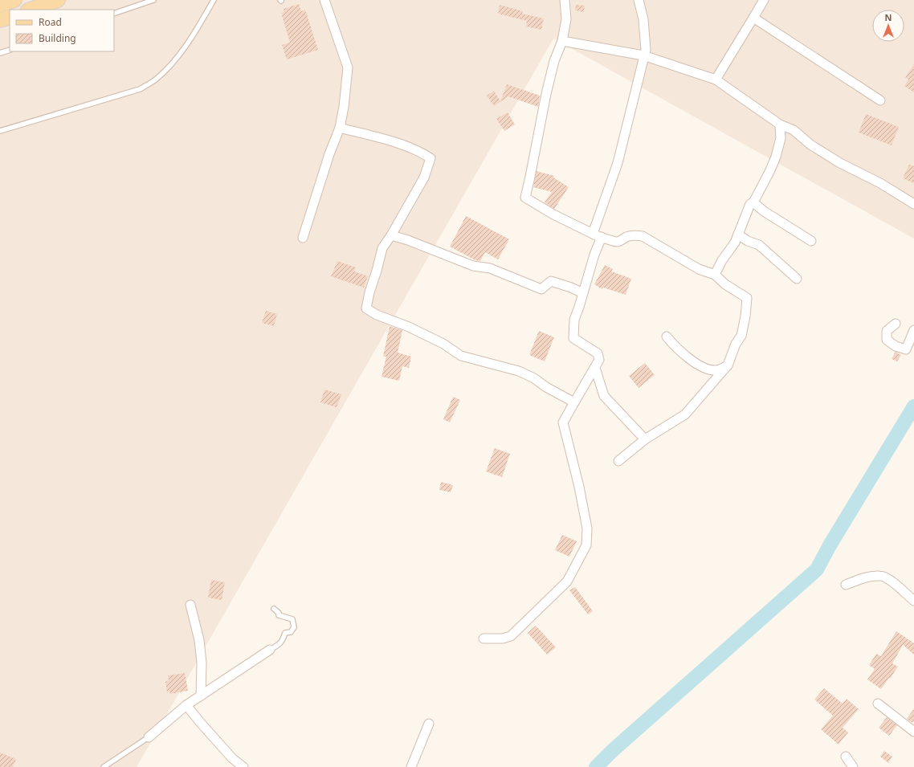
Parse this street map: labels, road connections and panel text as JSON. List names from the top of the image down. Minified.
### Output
{"legend":["Road","Building"],"north":"top"}
